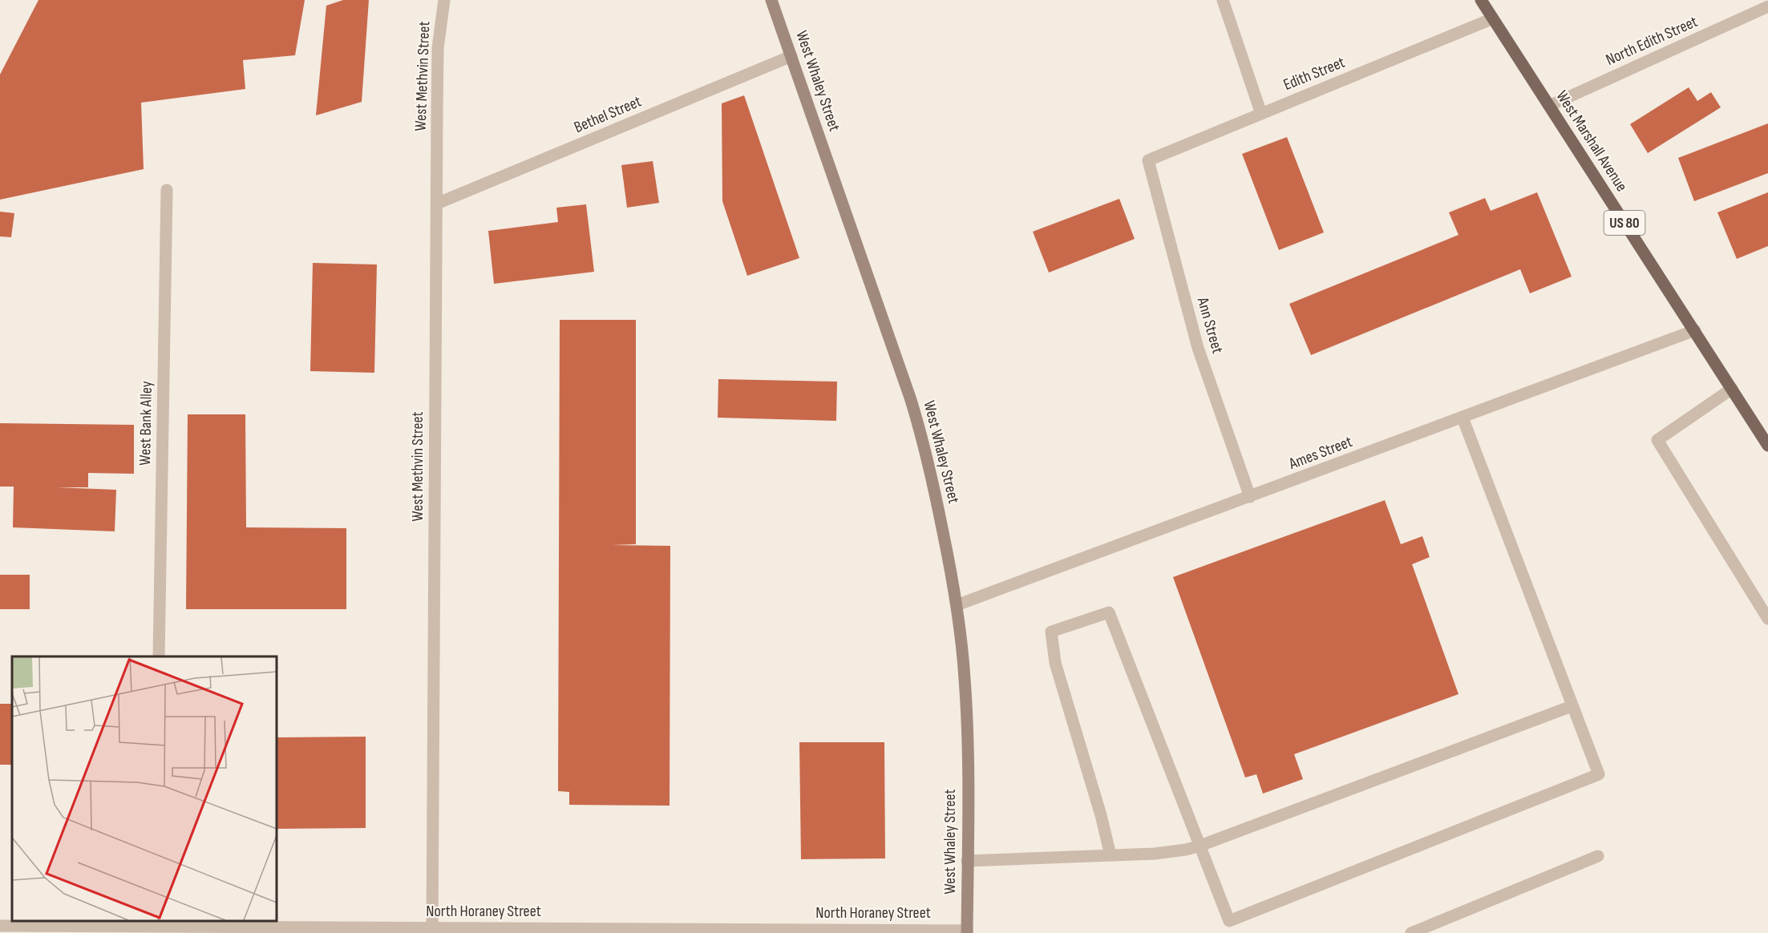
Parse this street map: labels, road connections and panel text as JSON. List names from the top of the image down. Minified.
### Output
{"streets":{"main road":["West Marshall Avenue","US 80"],"street":["North Edith Street","Edith Street","West Methvin Street","West Whaley Street","Bethel Street","Ann Street","West Bank Alley","Ames Street","North Horaney Street"]},"crossings":[["North Edith Street","West Marshall Avenue"],["Edith Street","West Marshall Avenue"],["Edith Street","Ann Street"],["West Methvin Street","Bethel Street"],["West Methvin Street","North Horaney Street"],["West Whaley Street","Bethel Street"],["West Whaley Street","Ames Street"],["West Whaley Street","North Horaney Street"],["West Marshall Avenue","Ames Street"],["Ann Street","Ames Street"]]}
